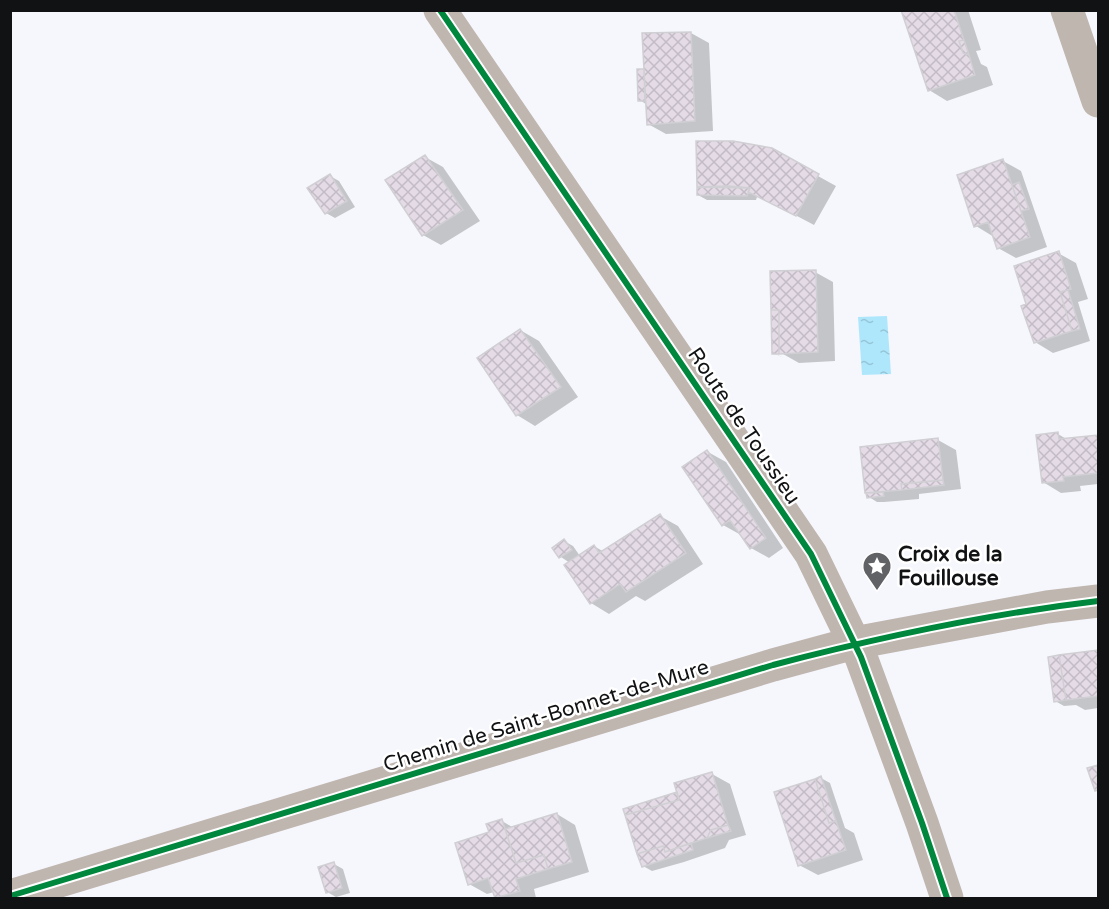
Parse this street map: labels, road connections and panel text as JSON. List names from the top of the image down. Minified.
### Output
{"streets":{"street":["Route de Toussieu","Chemin de Saint-Bonnet-de-Mure"]},"crossings":[["Route de Toussieu","Chemin de Saint-Bonnet-de-Mure"]],"places":{"place":["Croix de la Fouillouse"]}}
